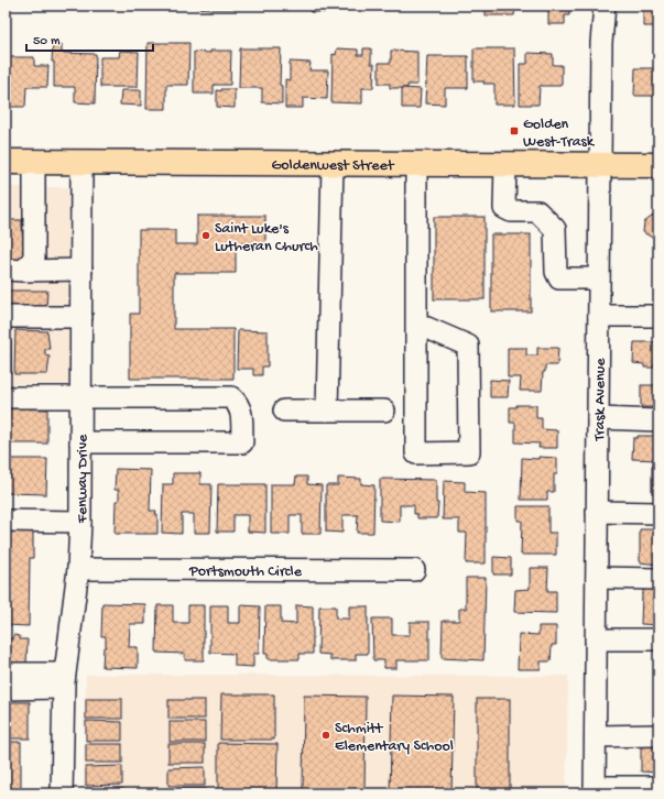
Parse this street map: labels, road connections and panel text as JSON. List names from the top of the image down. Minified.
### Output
{"streets":{"main road":["Goldenwest Street"],"street":["Trask Avenue","Fenway Drive","Portsmouth Circle"]},"crossings":[["Goldenwest Street","Trask Avenue"],["Goldenwest Street","Fenway Drive"],["Fenway Drive","Portsmouth Circle"]],"places":{"transit":["Golden West-Trask"],"other":["Saint Luke's Lutheran Church","Schmitt Elementary School"]},"scale_bar":"50 m"}
